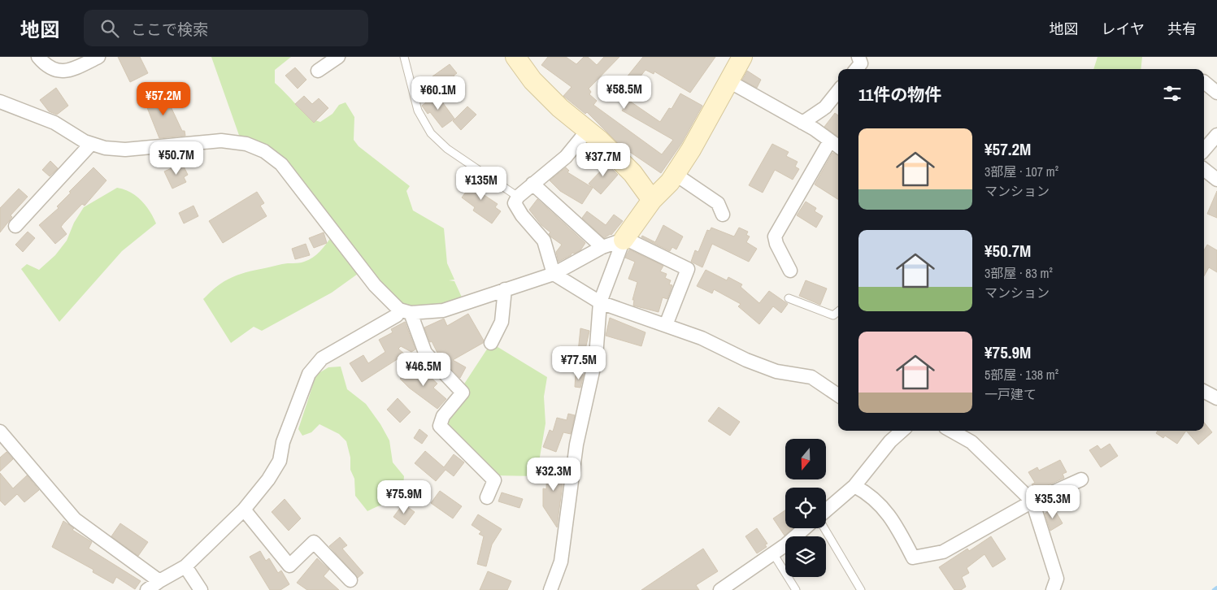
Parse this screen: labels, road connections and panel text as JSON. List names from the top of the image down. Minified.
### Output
{"north":"bottom","page":{"header":"地図","search":"ここで検索","nav":["地図","レイヤ","共有"],"heading":"11件の物件","price":["¥58.5M","¥60.1M","¥57.2M","¥50.7M","¥37.7M","¥135M","¥77.5M","¥46.5M","¥32.3M","¥75.9M","¥35.3M"],"list":[{"name":"¥57.2M","note":"3部屋 · 107 m² · マンション"},{"name":"¥50.7M","note":"3部屋 · 83 m² · マンション"},{"name":"¥75.9M","note":"5部屋 · 138 m² · 一戸建て"}]}}
